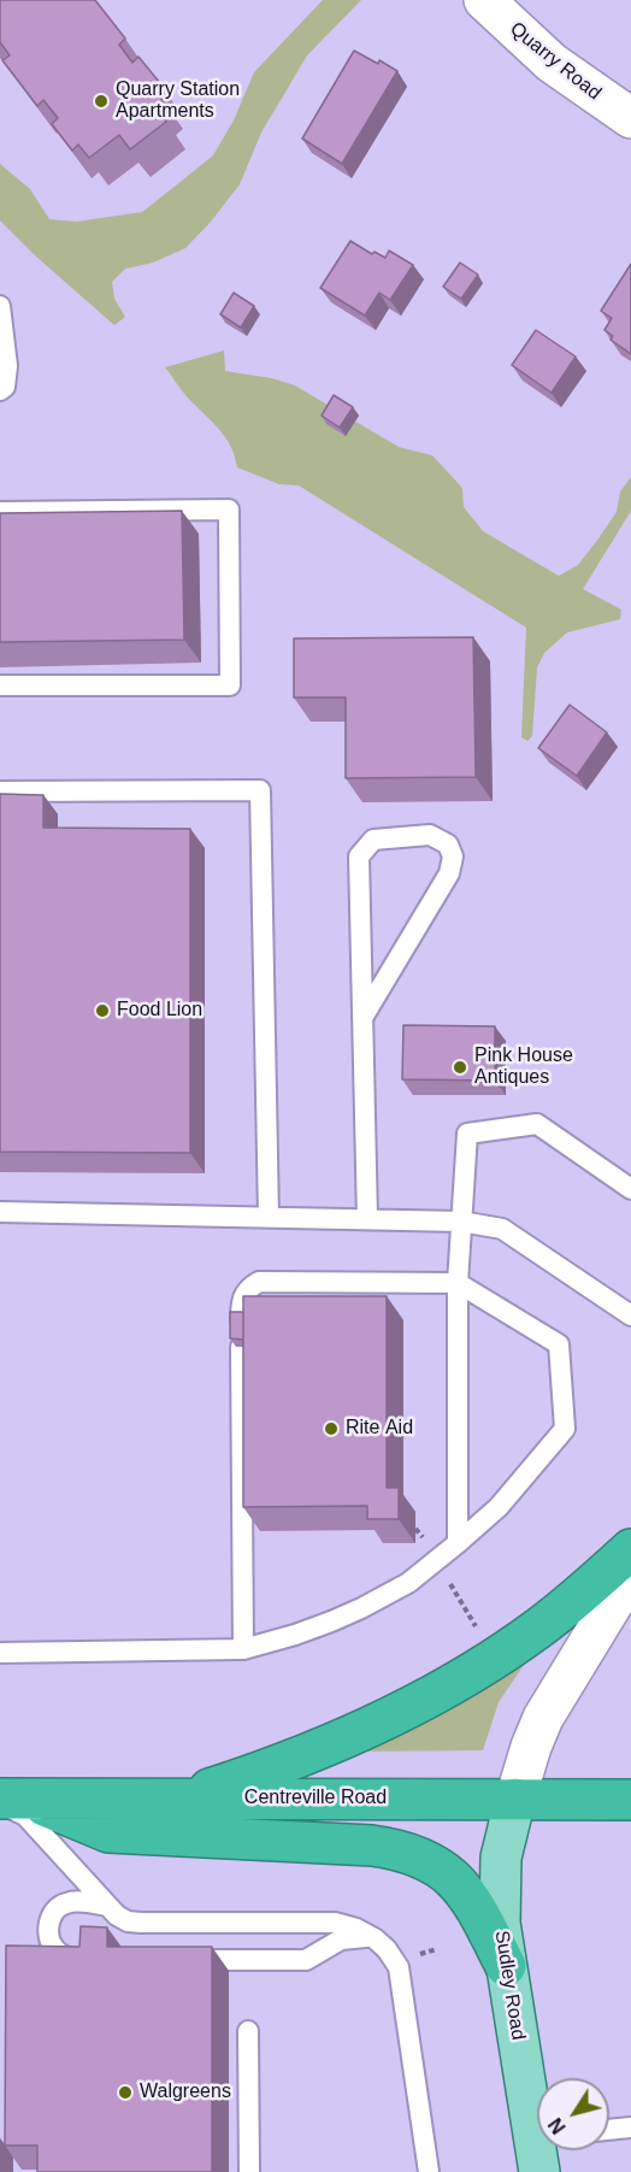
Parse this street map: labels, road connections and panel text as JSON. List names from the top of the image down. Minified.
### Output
{"streets":{"highway":["Centreville Road"],"main road":["Quarry Road","Sudley Road"]},"crossings":[["Centreville Road","Sudley Road"]],"places":["Quarry Station Apartments","Food Lion","Pink House Antiques","Rite Aid","Walgreens"],"north":"bottom left"}
